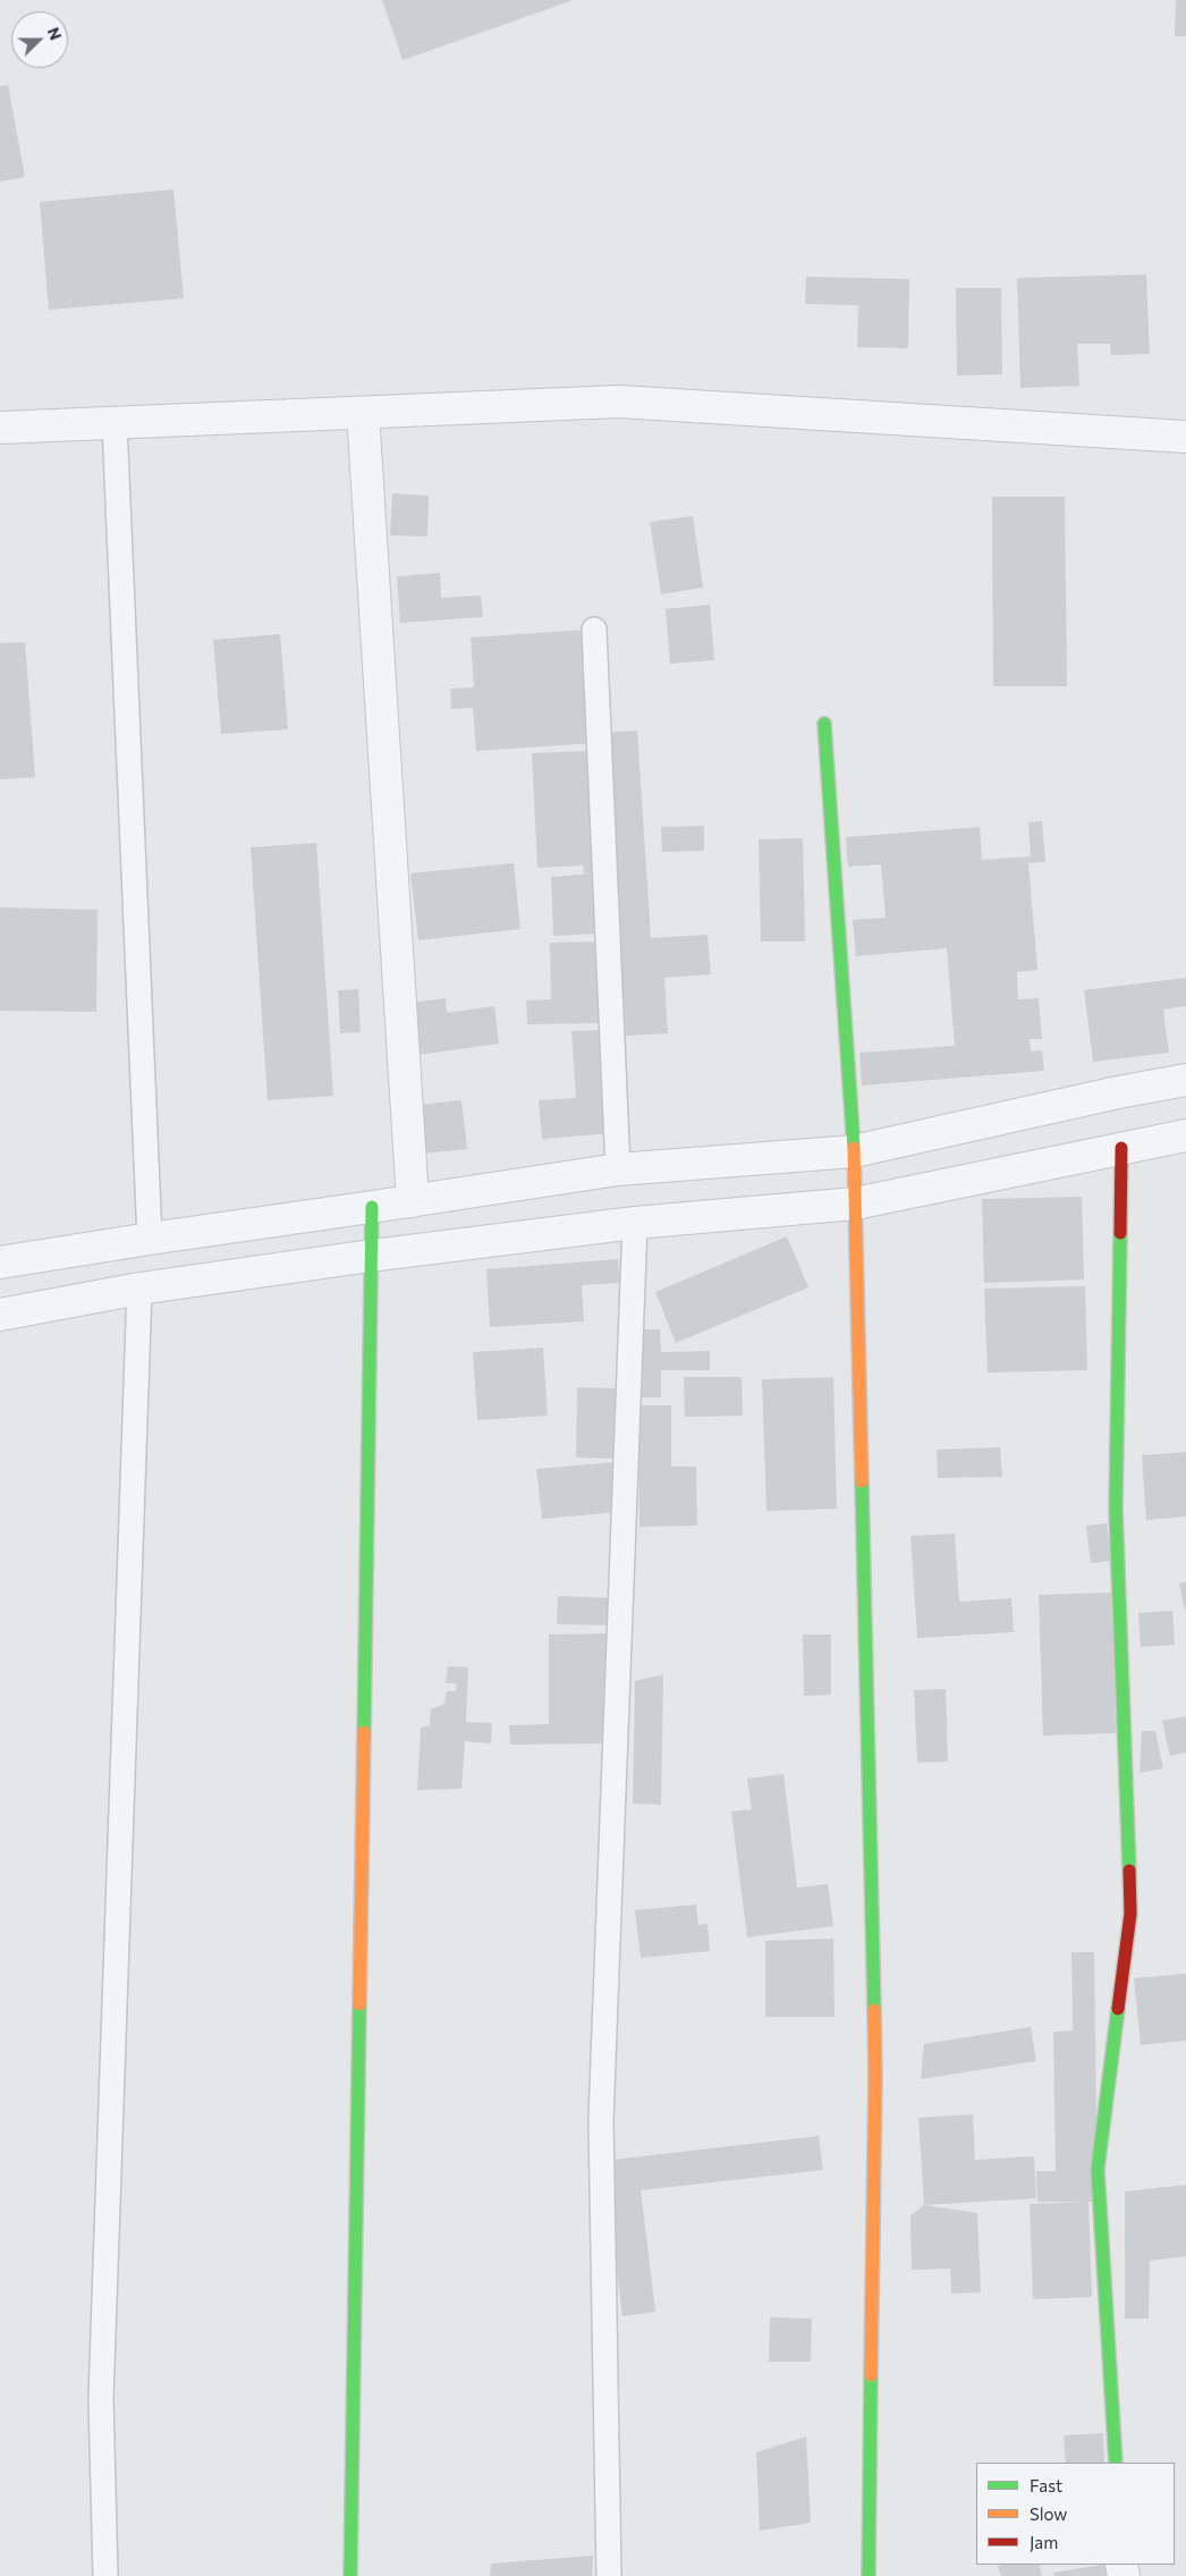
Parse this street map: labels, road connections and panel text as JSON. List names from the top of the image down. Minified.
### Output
{"legend":["Fast","Slow","Jam"],"north":"right"}
